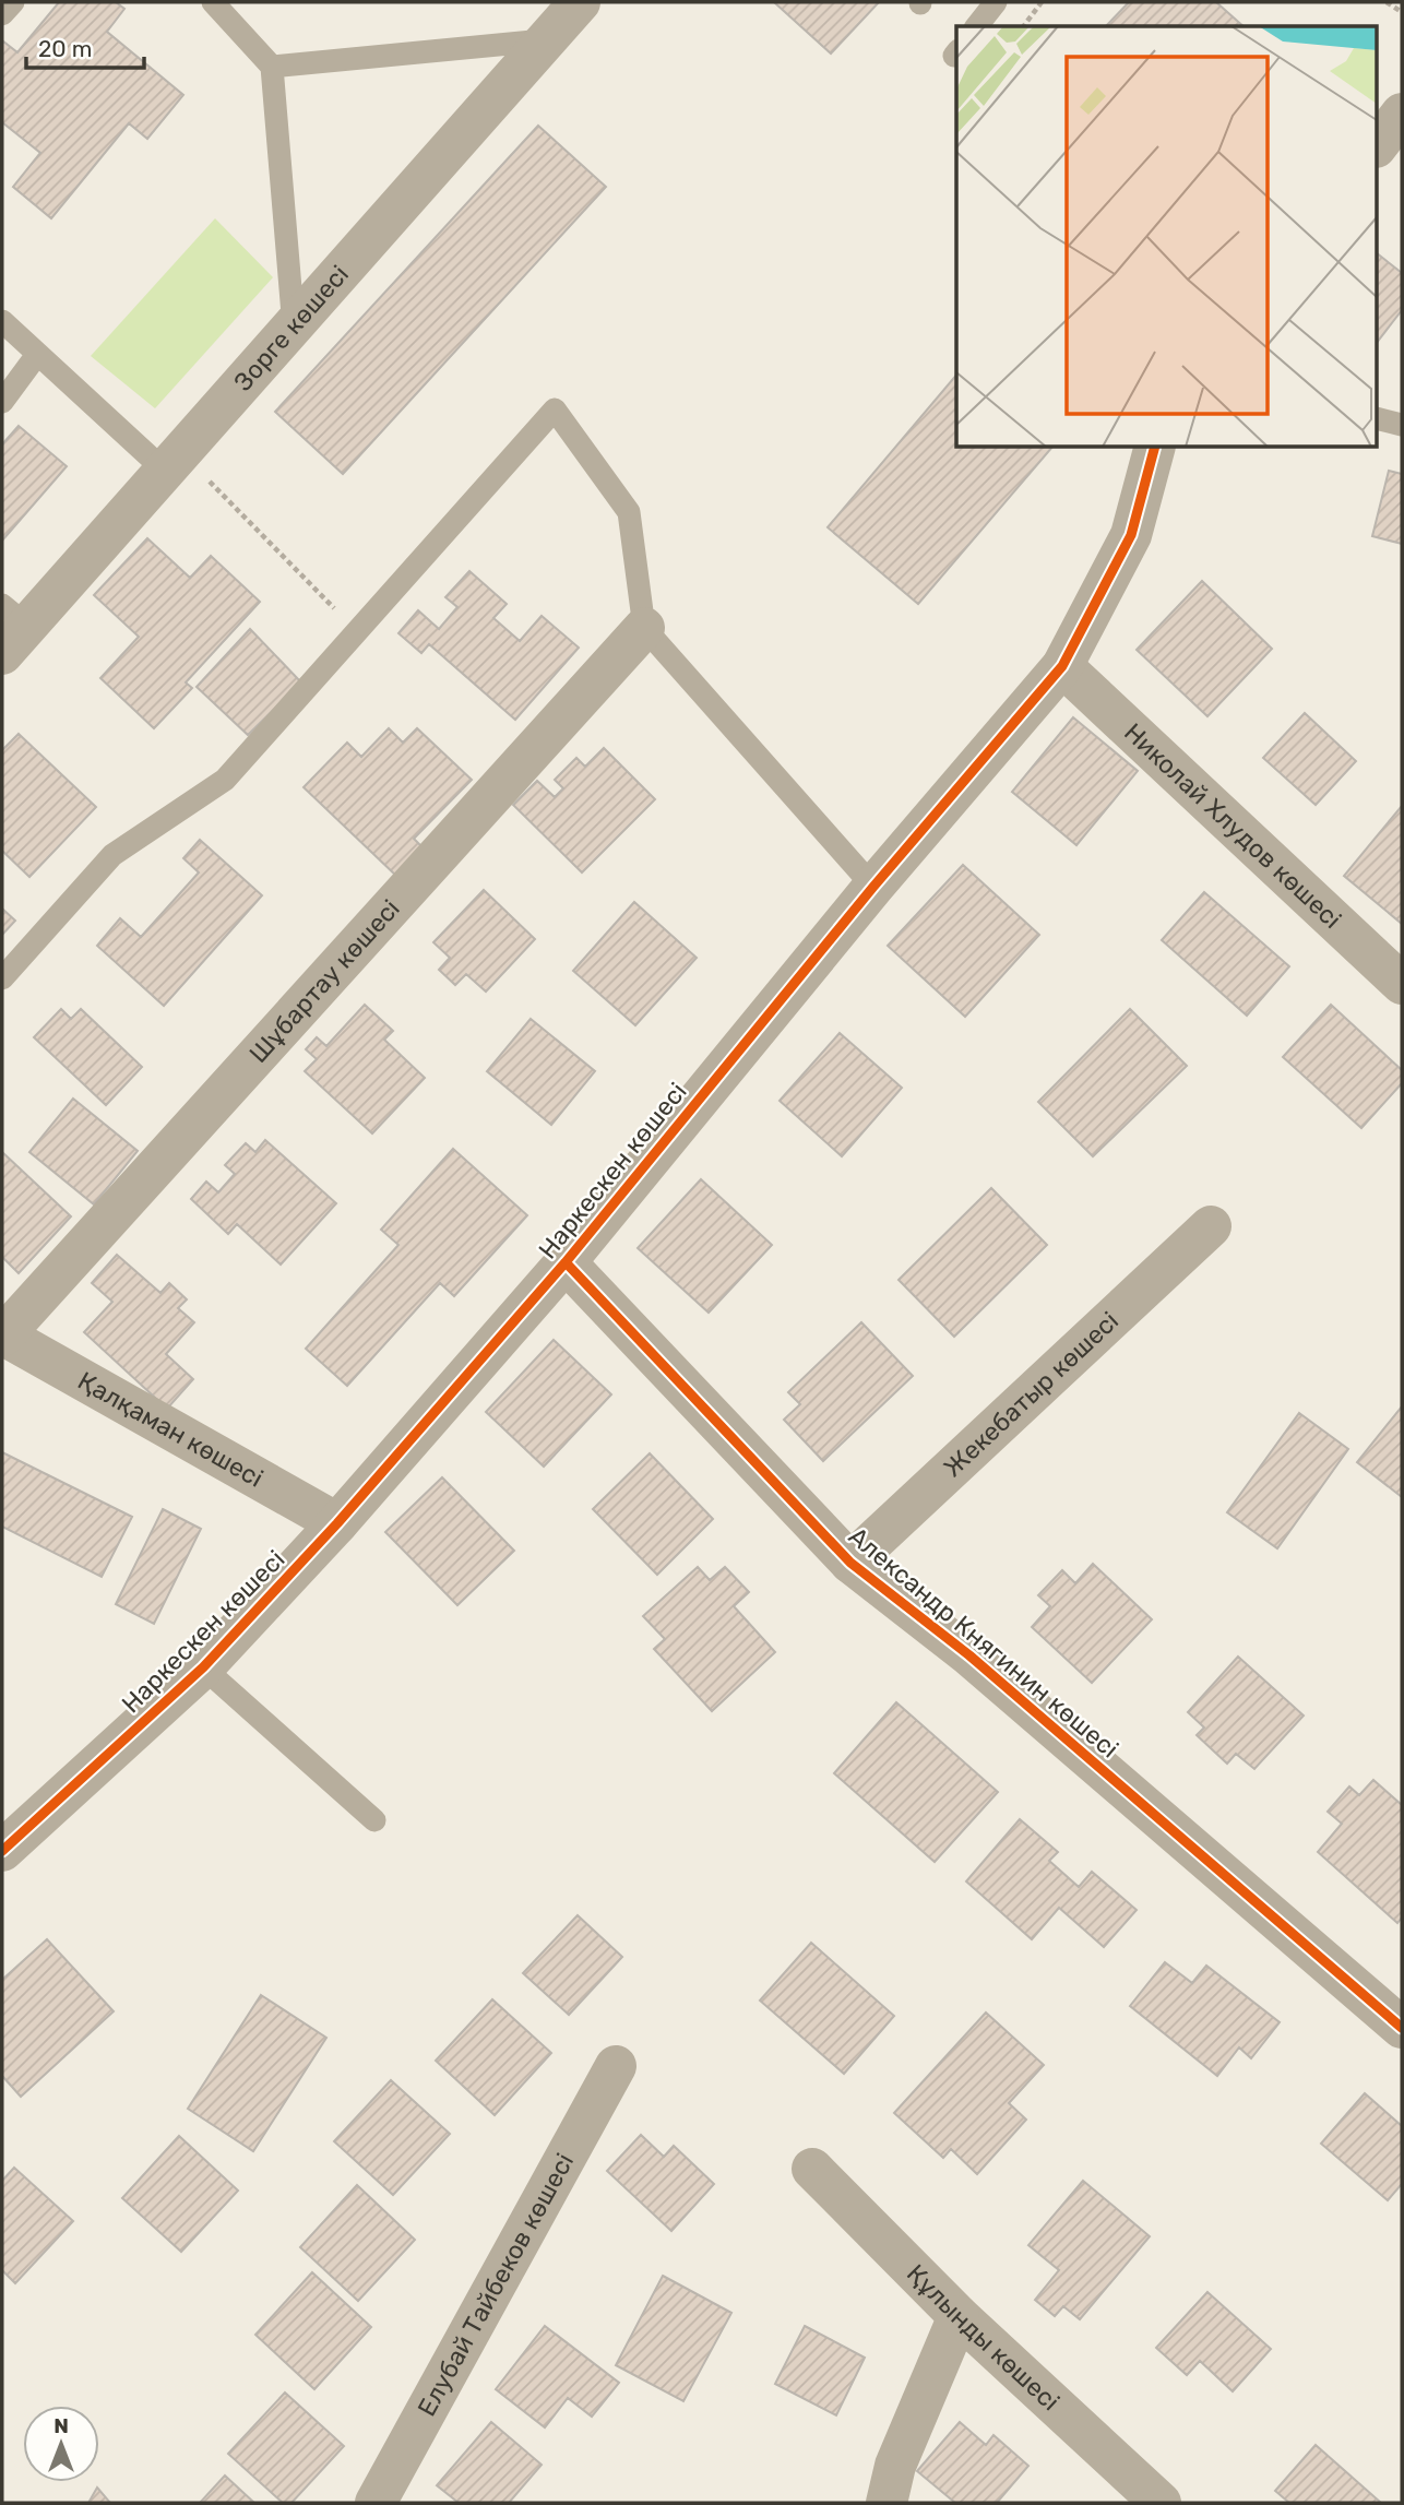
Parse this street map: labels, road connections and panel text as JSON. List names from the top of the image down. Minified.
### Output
{"streets":{"street":["Зорге көшесі","Николай Хлудов көшесі","Шұбартау көшесі","Наркескен көшесі","Жекебатыр көшесі","Қалқаман көшесі","Александр Княгинин көшесі","Елубай Тайбеков көшесі","Құлынды көшесі"]},"crossings":[["Николай Хлудов көшесі","Наркескен көшесі"],["Шұбартау көшесі","Қалқаман көшесі"],["Наркескен көшесі","Қалқаман көшесі"],["Наркескен көшесі","Александр Княгинин көшесі"],["Жекебатыр көшесі","Александр Княгинин көшесі"]],"scale_bar":"20 m","north":"top"}
